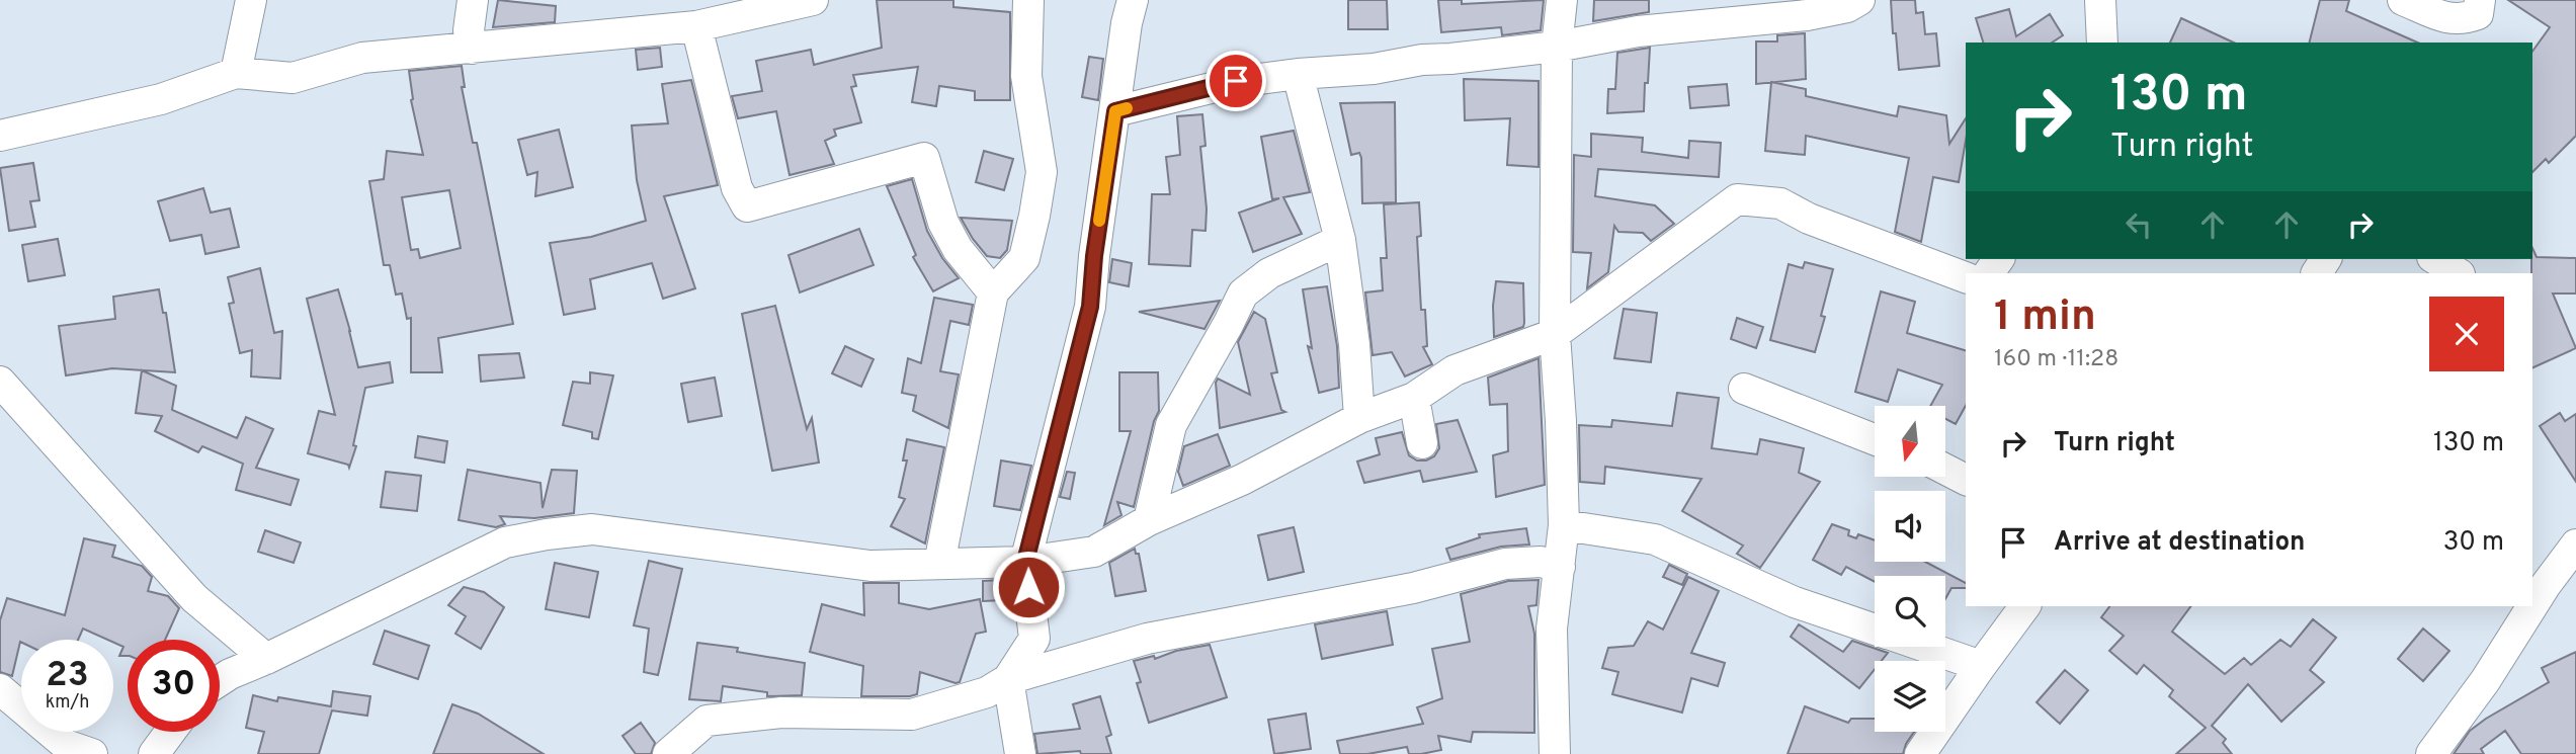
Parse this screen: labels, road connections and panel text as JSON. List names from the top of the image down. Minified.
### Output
{"north":"bottom","page":{"turn":["130 m","Turn right"],"heading":["1 min","160 m · 11:28"],"list":[{"name":"Turn right","value":"130 m"},{"name":"Arrive at destination","value":"30 m"}],"speed":"23 km/h","limit":"30"}}
